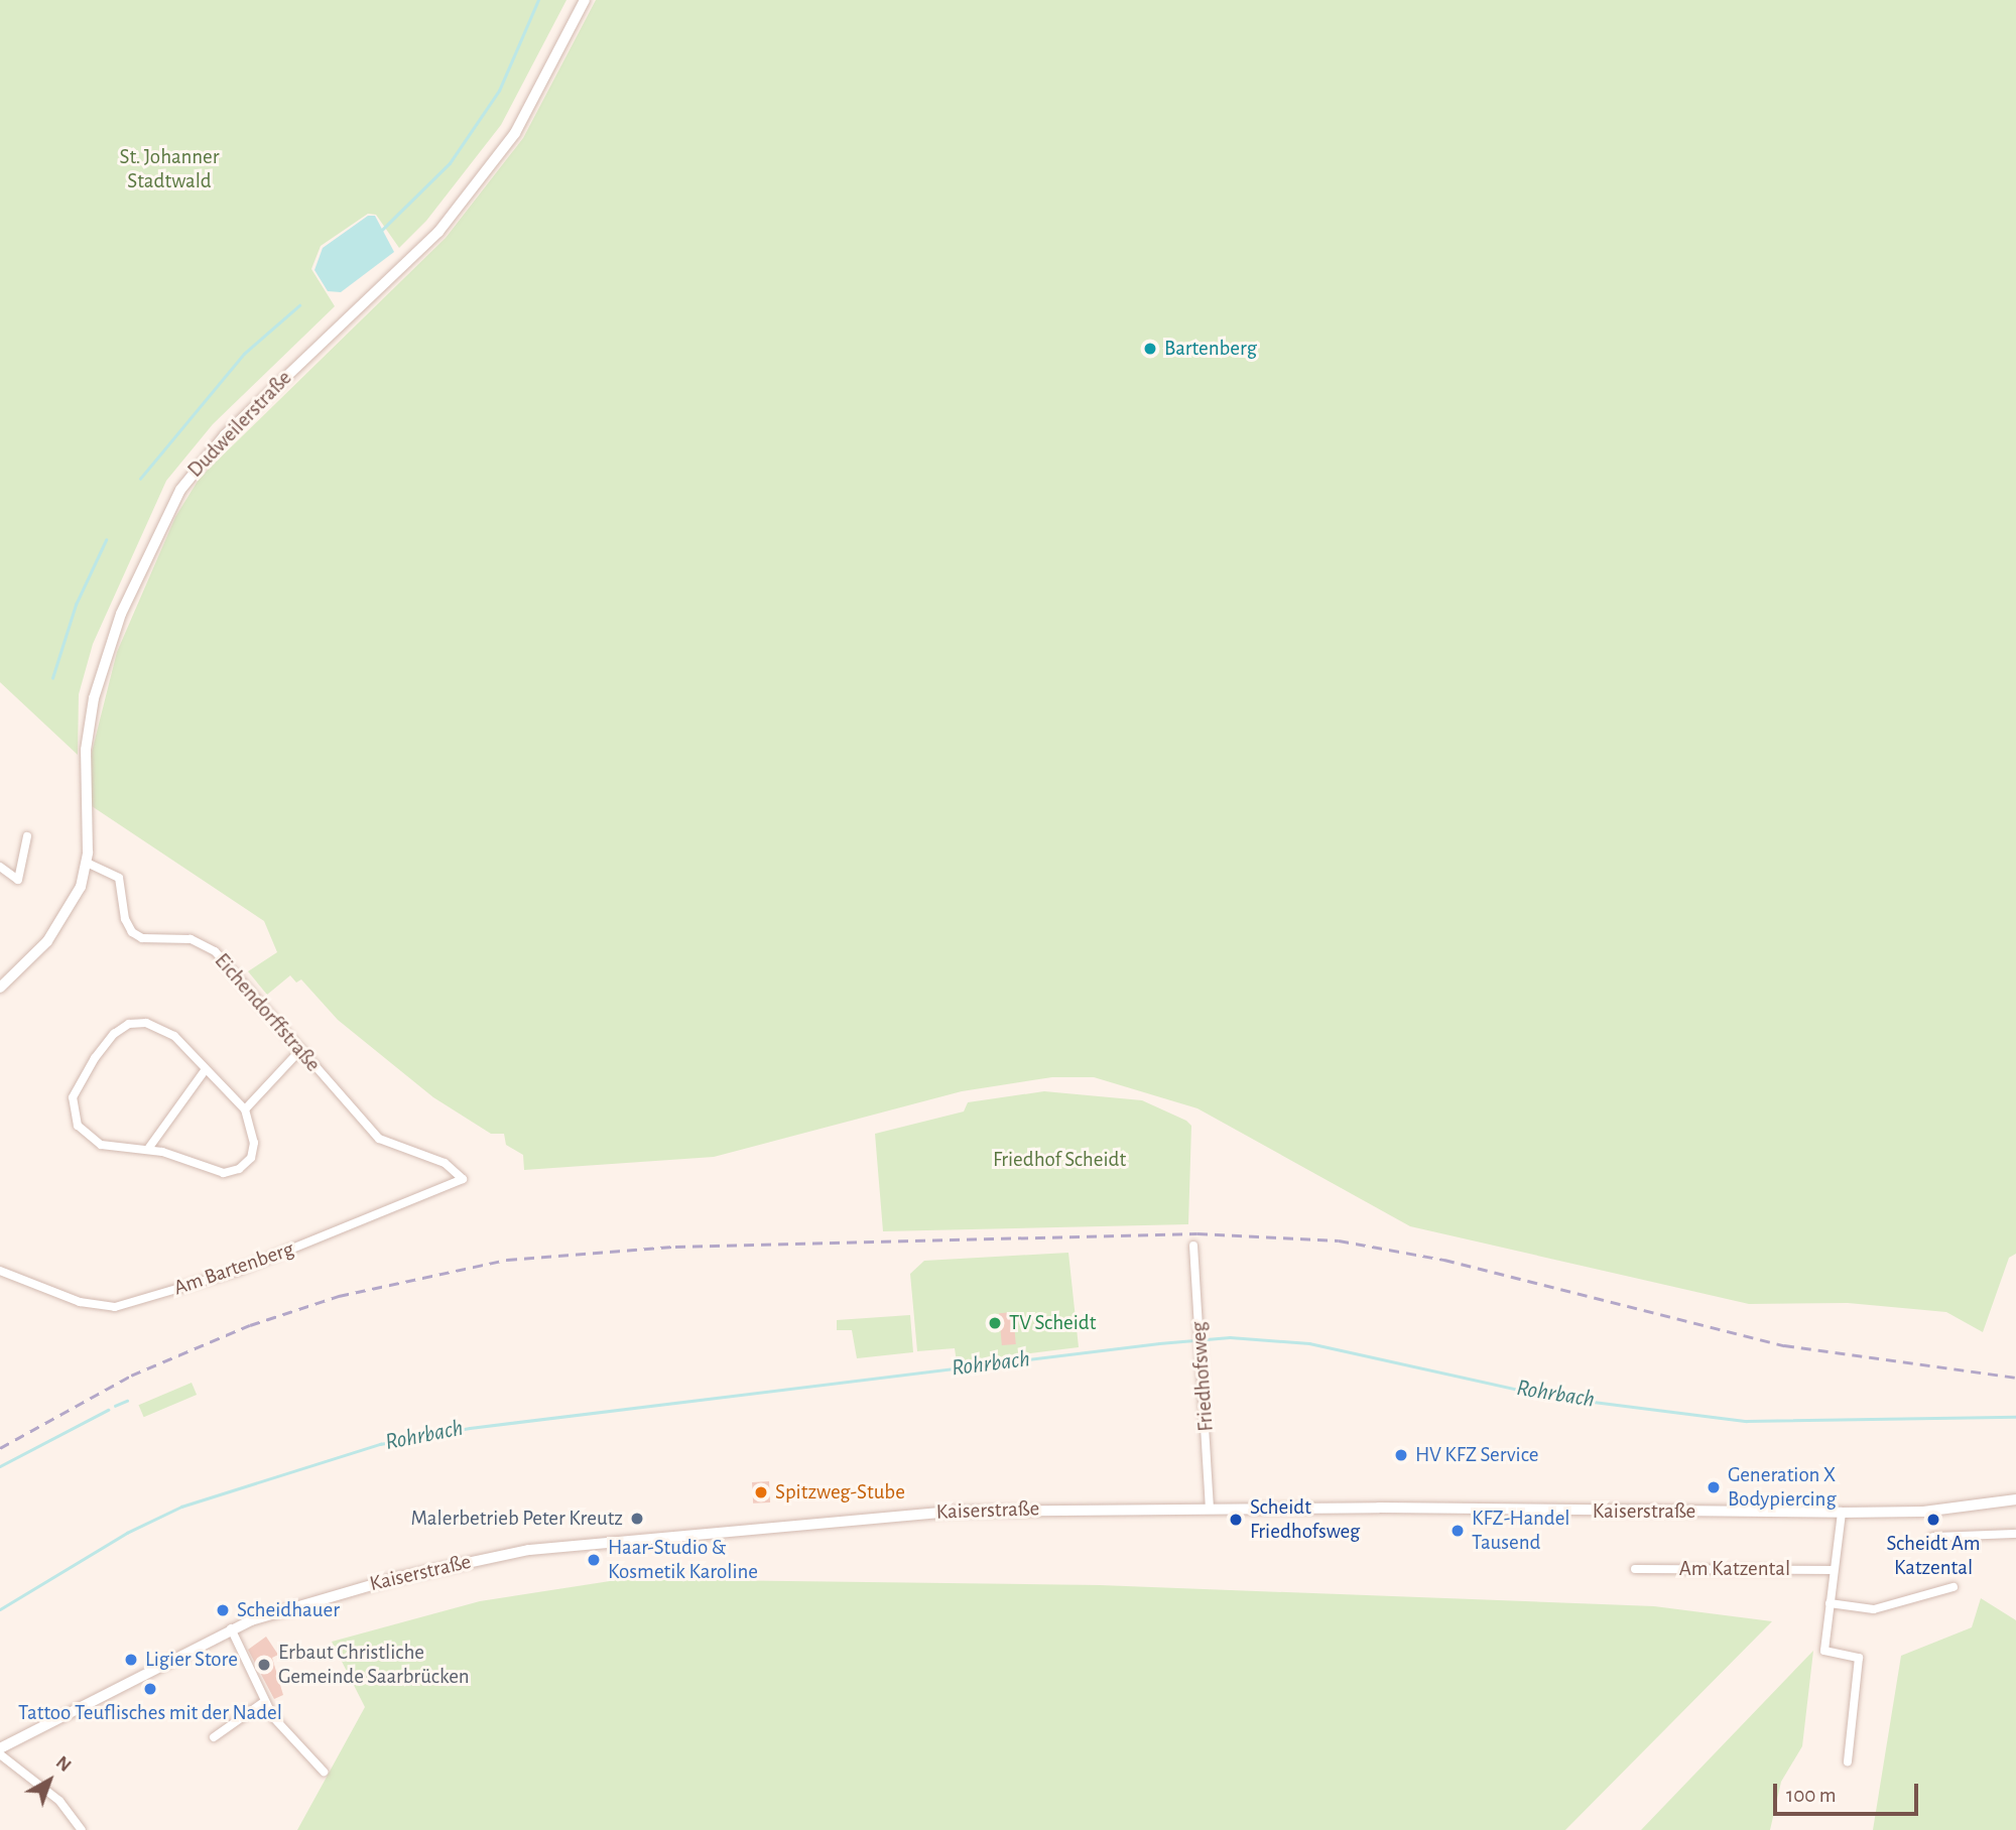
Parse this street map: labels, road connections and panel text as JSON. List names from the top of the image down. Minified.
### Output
{"streets":{"main road":["Dudweilerstraße","Kaiserstraße"],"street":["Eichendorffstraße","Am Bartenberg","Friedhofsweg","Am Katzental"]},"crossings":[["Dudweilerstraße","Eichendorffstraße"],["Eichendorffstraße","Am Bartenberg"],["Friedhofsweg","Kaiserstraße"]],"water":["Rohrbach"],"parks":["St. Johanner Stadtwald","Friedhof Scheidt"],"places":["Bartenberg","TV Scheidt","HV KFZ Service","Generation X Bodypiercing","Spitzweg-Stube","Malerbetrieb Peter Kreutz","Scheidt Friedhofsweg","Scheidt Am Katzental","KFZ-Handel Tausend","Haar-Studio & Kosmetik Karoline","Scheidhauer","Ligier Store","Erbaut Christliche Gemeinde Saarbrücken","Tattoo Teuflisches mit der Nadel"],"scale_bar":"100 m","north":"top right"}
